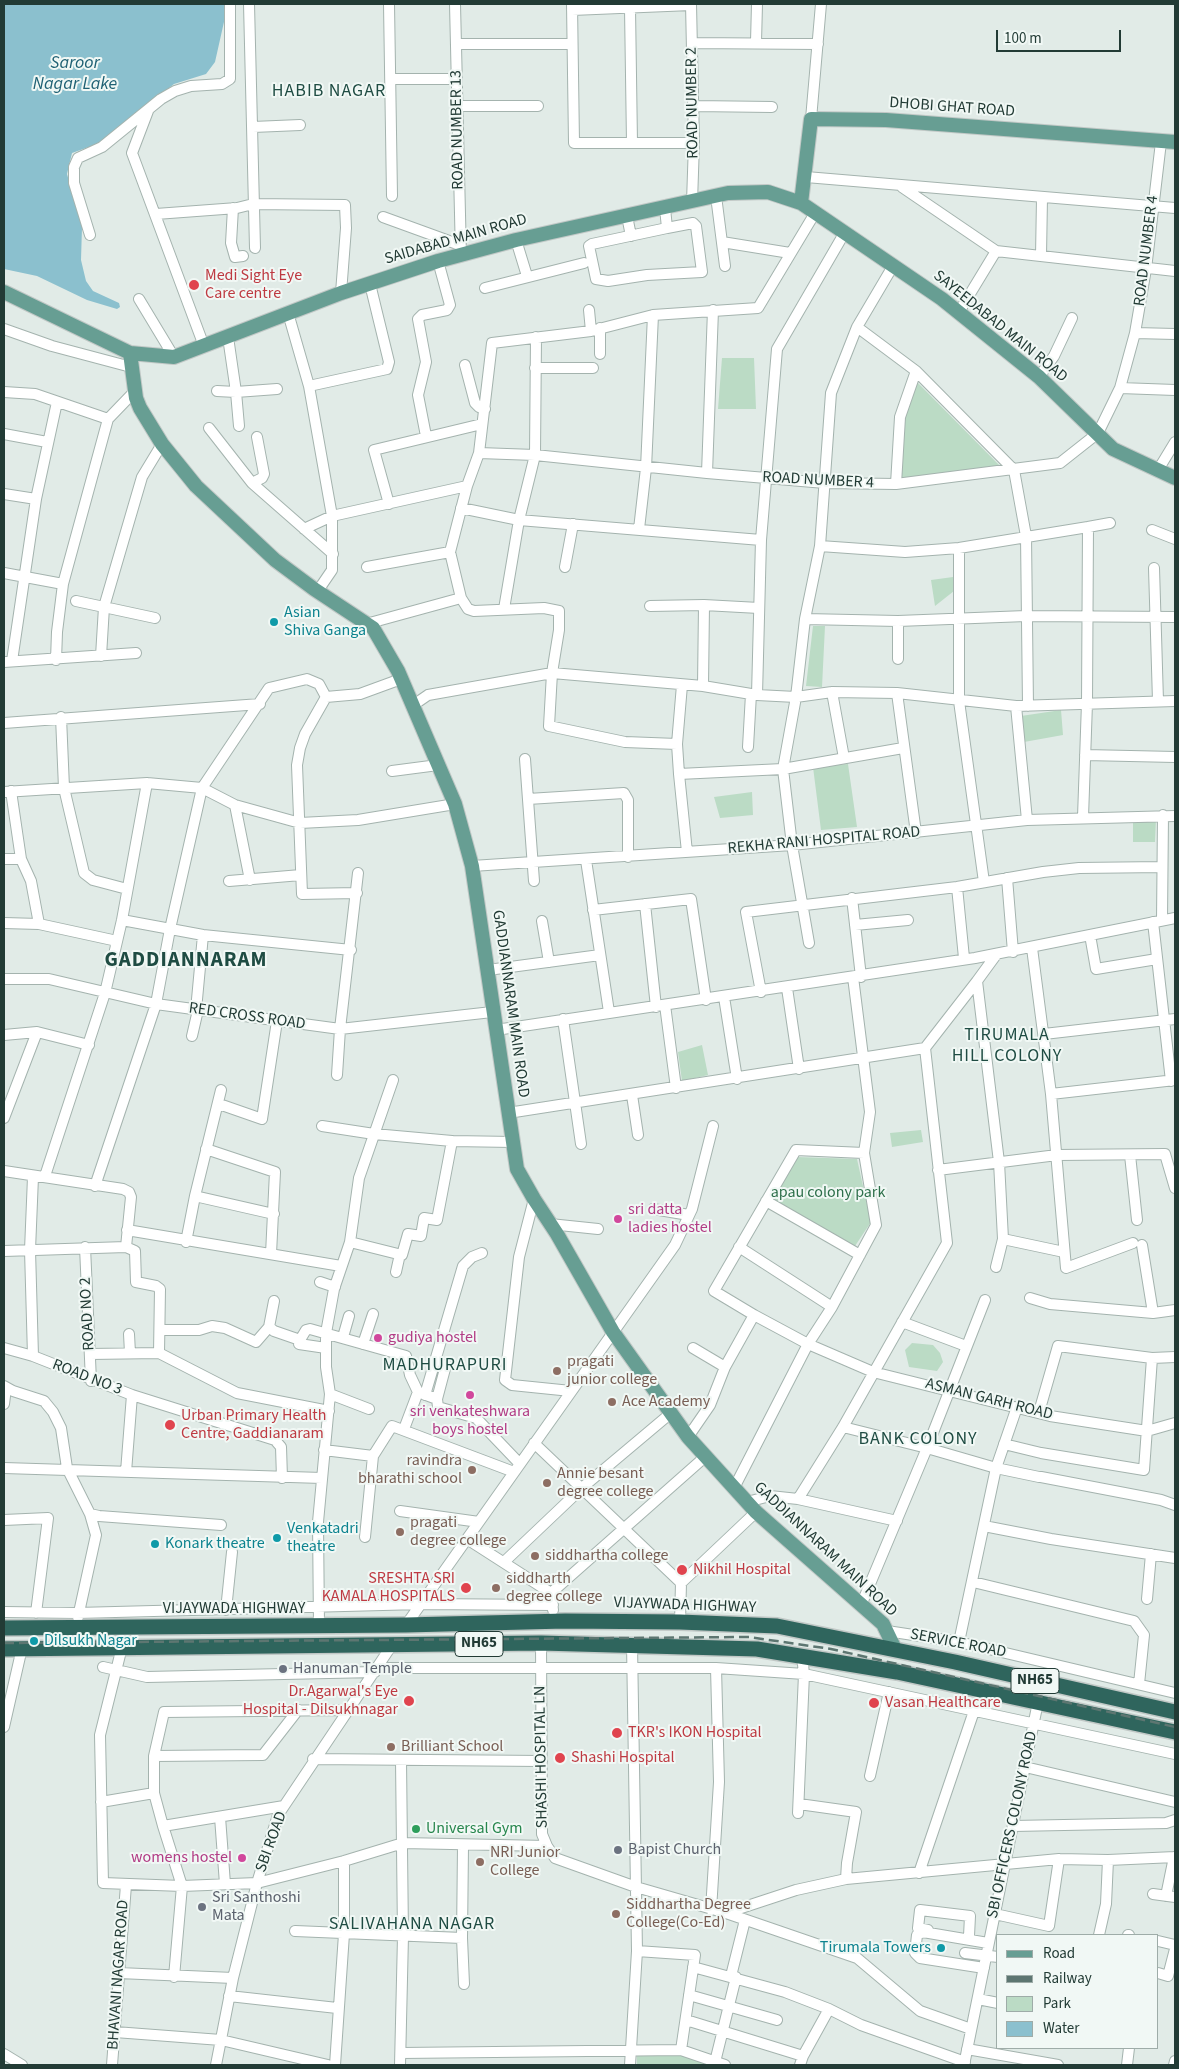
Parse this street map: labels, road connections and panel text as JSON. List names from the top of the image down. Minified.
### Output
{"streets":{"highway":["VIJAYWADA HIGHWAY","NH65"],"main road":["DHOBI GHAT ROAD","SAIDABAD MAIN ROAD","SAYEEDABAD MAIN ROAD","GADDIANNARAM MAIN ROAD"],"street":["ROAD NUMBER 2","ROAD NUMBER 13","ROAD NUMBER 4","REKHA RANI HOSPITAL ROAD","RED CROSS ROAD","ROAD NO 2","ROAD NO 3","ASMAN GARH ROAD","SERVICE ROAD","SHASHI HOSPITAL LN","SBI OFFICERS COLONY ROAD","SBI ROAD","BHAVANI NAGAR ROAD"]},"crossings":[["ROAD NUMBER 2","SAIDABAD MAIN ROAD"],["DHOBI GHAT ROAD","ROAD NUMBER 4"],["ROAD NUMBER 13","SAIDABAD MAIN ROAD"],["SAIDABAD MAIN ROAD","SAYEEDABAD MAIN ROAD"],["SAIDABAD MAIN ROAD","GADDIANNARAM MAIN ROAD"],["ROAD NUMBER 4","SAYEEDABAD MAIN ROAD"],["REKHA RANI HOSPITAL ROAD","GADDIANNARAM MAIN ROAD"],["GADDIANNARAM MAIN ROAD","RED CROSS ROAD"],["GADDIANNARAM MAIN ROAD","VIJAYWADA HIGHWAY"],["GADDIANNARAM MAIN ROAD","SERVICE ROAD"],["ROAD NO 2","ROAD NO 3"],["NH65","SHASHI HOSPITAL LN"],["NH65","SBI OFFICERS COLONY ROAD"],["NH65","SBI ROAD"]],"districts":["HABIB NAGAR","GADDIANNARAM","TIRUMALA HILL COLONY","MADHURAPURI","BANK COLONY","SALIVAHANA NAGAR"],"water":["Saroor Nagar Lake"],"parks":["apau colony park"],"places":["Medi Sight Eye Care centre","Asian Shiva Ganga","sri datta ladies hostel","gudiya hostel","pragati junior college","sri venkateshwara boys hostel","Ace Academy","Urban Primary Health Centre, Gaddianaram","ravindra bharathi school","Annie besant degree college","pragati degree college","Venkatadri theatre","Konark theatre","siddhartha college","Nikhil Hospital","SRESHTA SRI KAMALA HOSPITALS","siddharth degree college","Dilsukh Nagar","Hanuman Temple","Dr.Agarwal's Eye Hospital - Dilsukhnagar","Vasan Healthcare","TKR's IKON Hospital","Brilliant School","Shashi Hospital","Universal Gym","Bapist Church","womens hostel","NRI Junior College","Sri Santhoshi Mata","Siddhartha Degree College(Co-Ed)","Tirumala Towers"],"legend":["Road","Railway","Park","Water"],"scale_bar":"100 m"}
